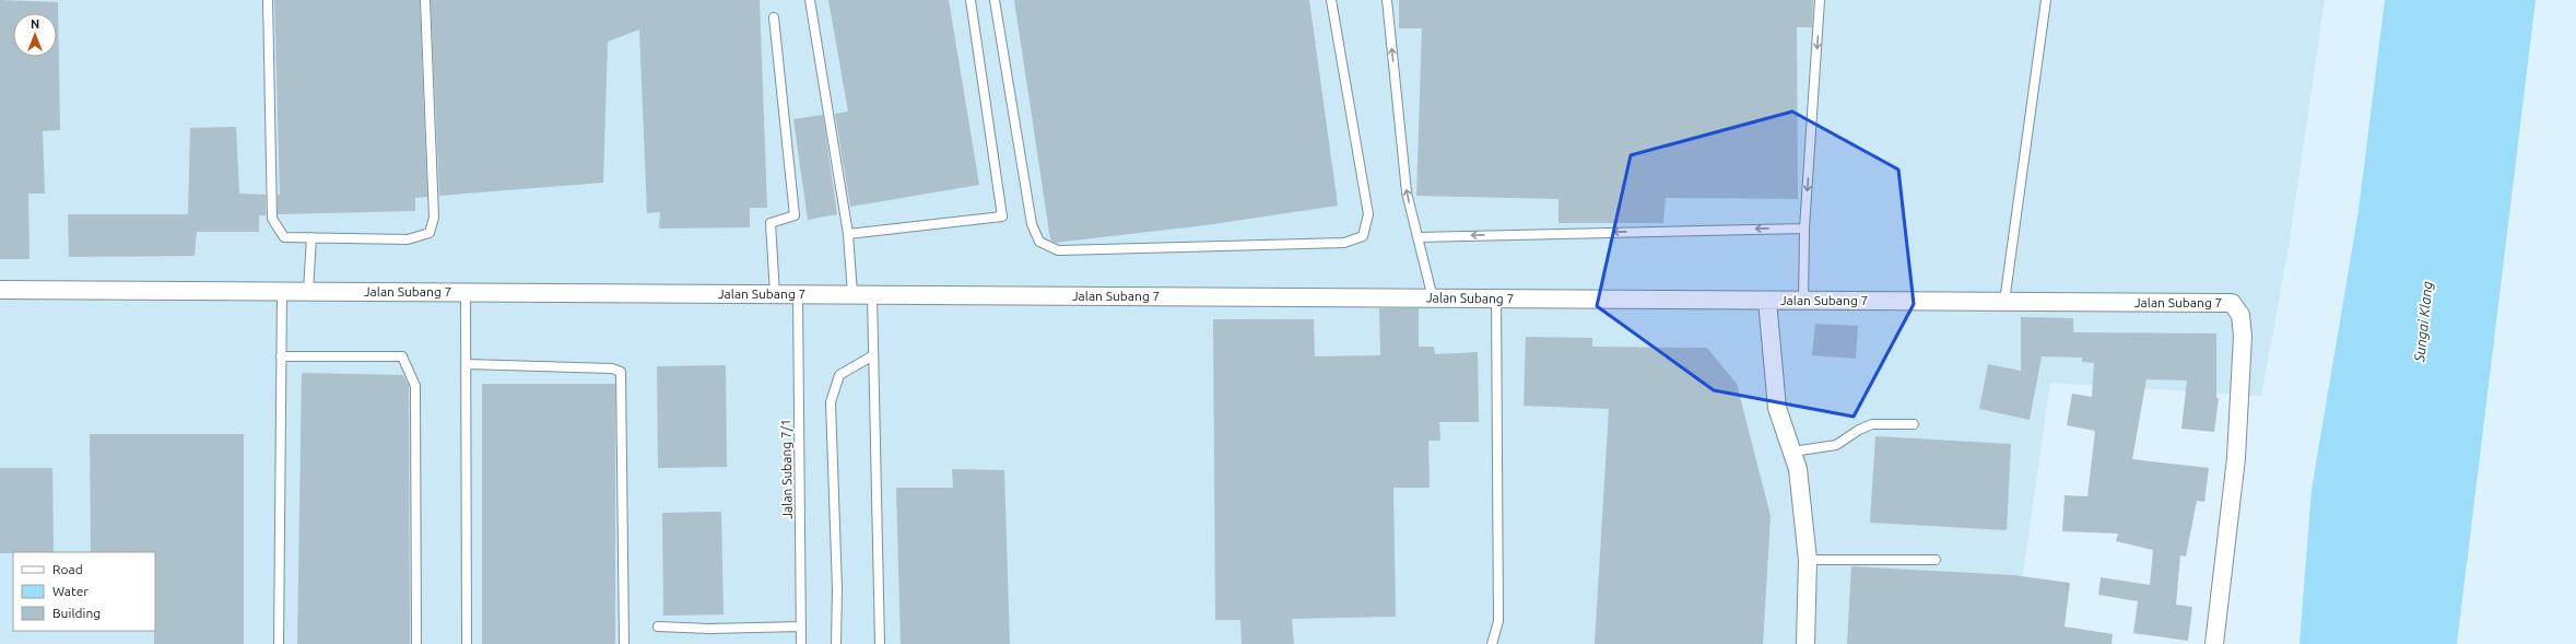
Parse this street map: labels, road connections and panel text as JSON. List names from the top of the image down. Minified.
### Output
{"streets":{"street":["Jalan Subang 7"],"lane":["Jalan Subang 7/1"]},"crossings":[["Jalan Subang 7","Jalan Subang 7/1"]],"water":["Sungai Klang"],"legend":["Road","Water","Building"],"north":"top"}
